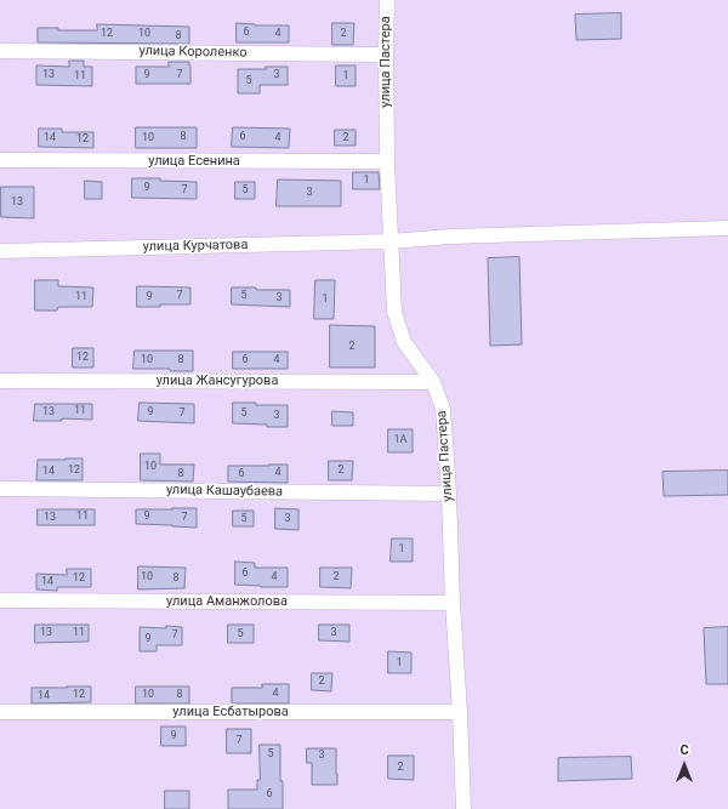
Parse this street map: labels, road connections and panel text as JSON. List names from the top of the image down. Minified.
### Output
{"streets":{"street":["улица Короленко","улица Пастера","улица Есенина","улица Курчатова","улица Жансугурова","улица Кашаубаева","улица Аманжолова","улица Есбатырова"]},"crossings":[["улица Короленко","улица Пастера"],["улица Пастера","улица Есенина"],["улица Пастера","улица Курчатова"],["улица Пастера","улица Жансугурова"],["улица Пастера","улица Кашаубаева"],["улица Пастера","улица Аманжолова"],["улица Пастера","улица Есбатырова"]],"house_numbers":["6","12","10","4","2","8","13","9","7","3","11","1","5","8","6","14","10","4","2","12","1","9","7","5","3","13","7","5","11","9","3","1","2","12","10","8","6","4","11","13","9","7","5","3","1А","10","12","2","14","4","8","6","11","9","13","7","5","3","1","6","10","4","2","12","8","14","13","11","3","5","7","9","1","2","4","12","10","8","14","9","7","5","3","2","6"],"north":"top"}
